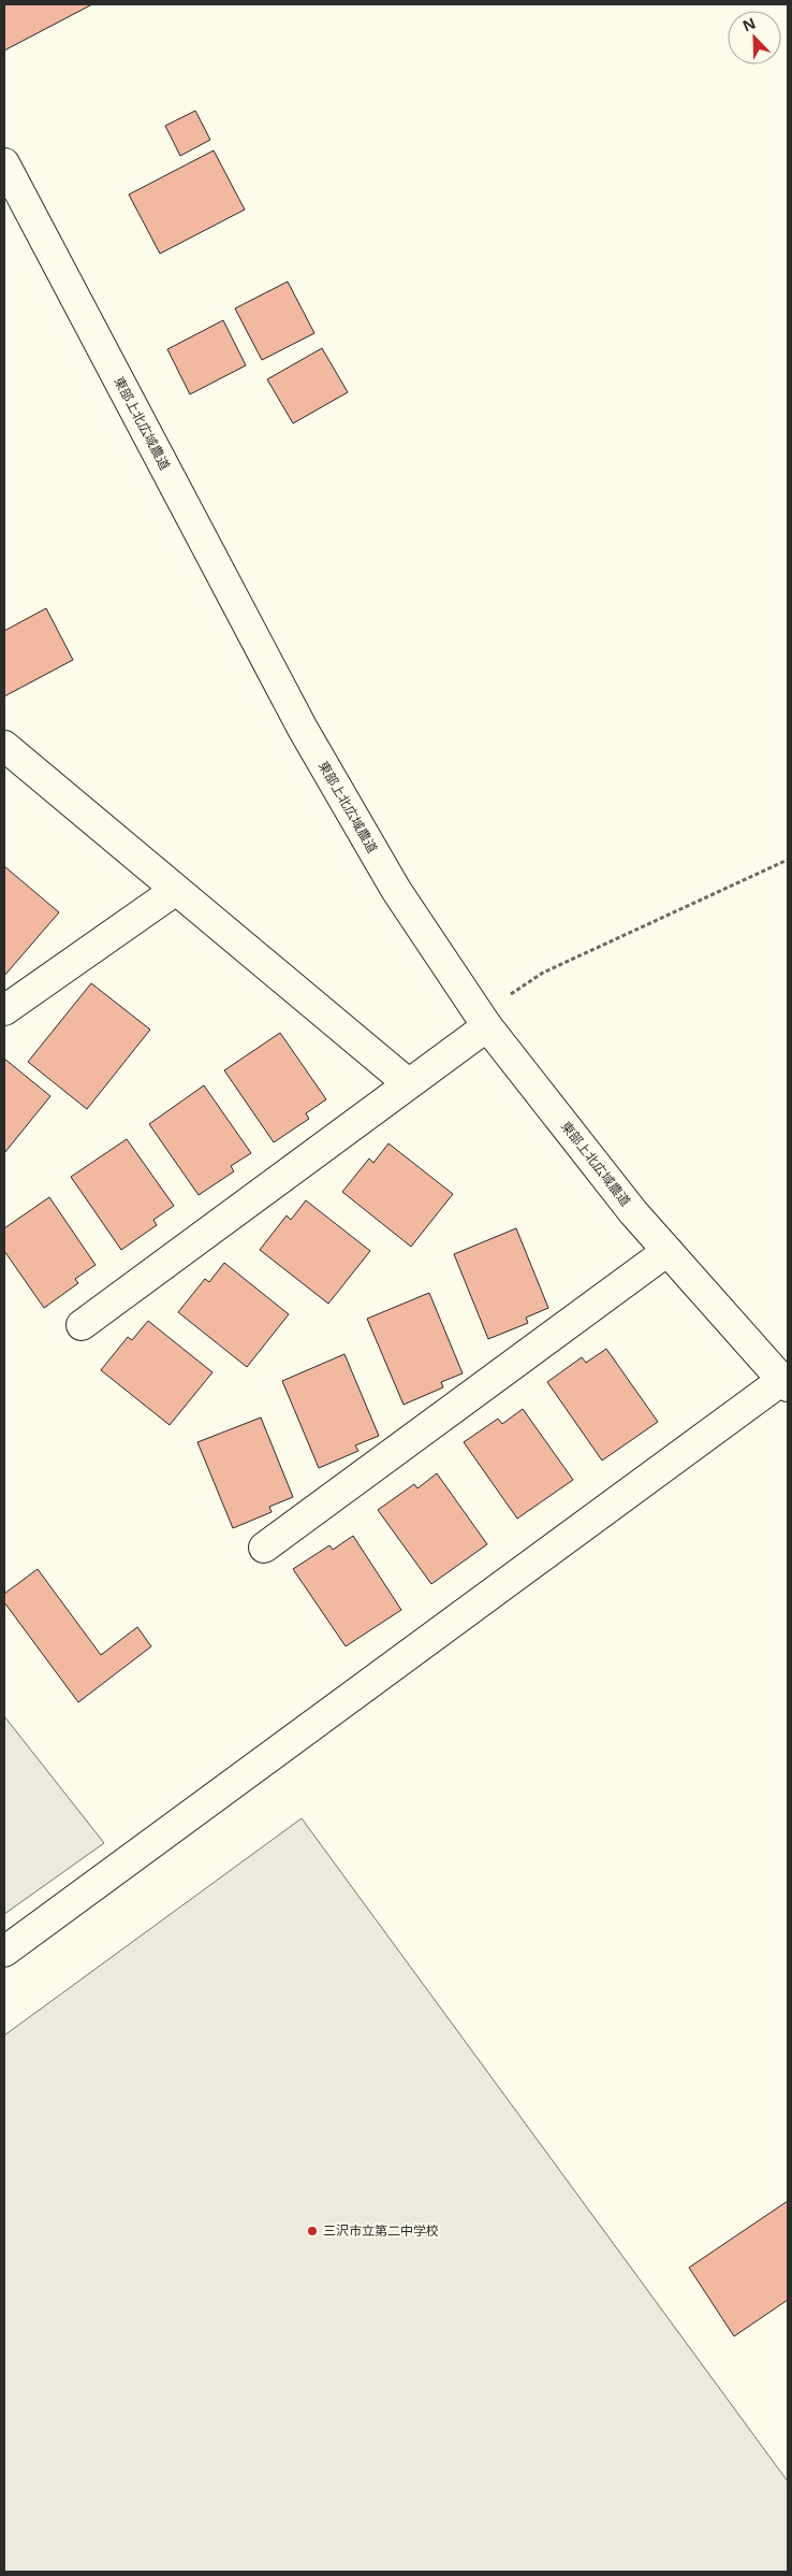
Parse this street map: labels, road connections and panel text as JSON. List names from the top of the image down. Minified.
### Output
{"streets":{"street":["東部上北広域農道"]},"places":["三沢市立第二中学校"],"north":"top left"}
